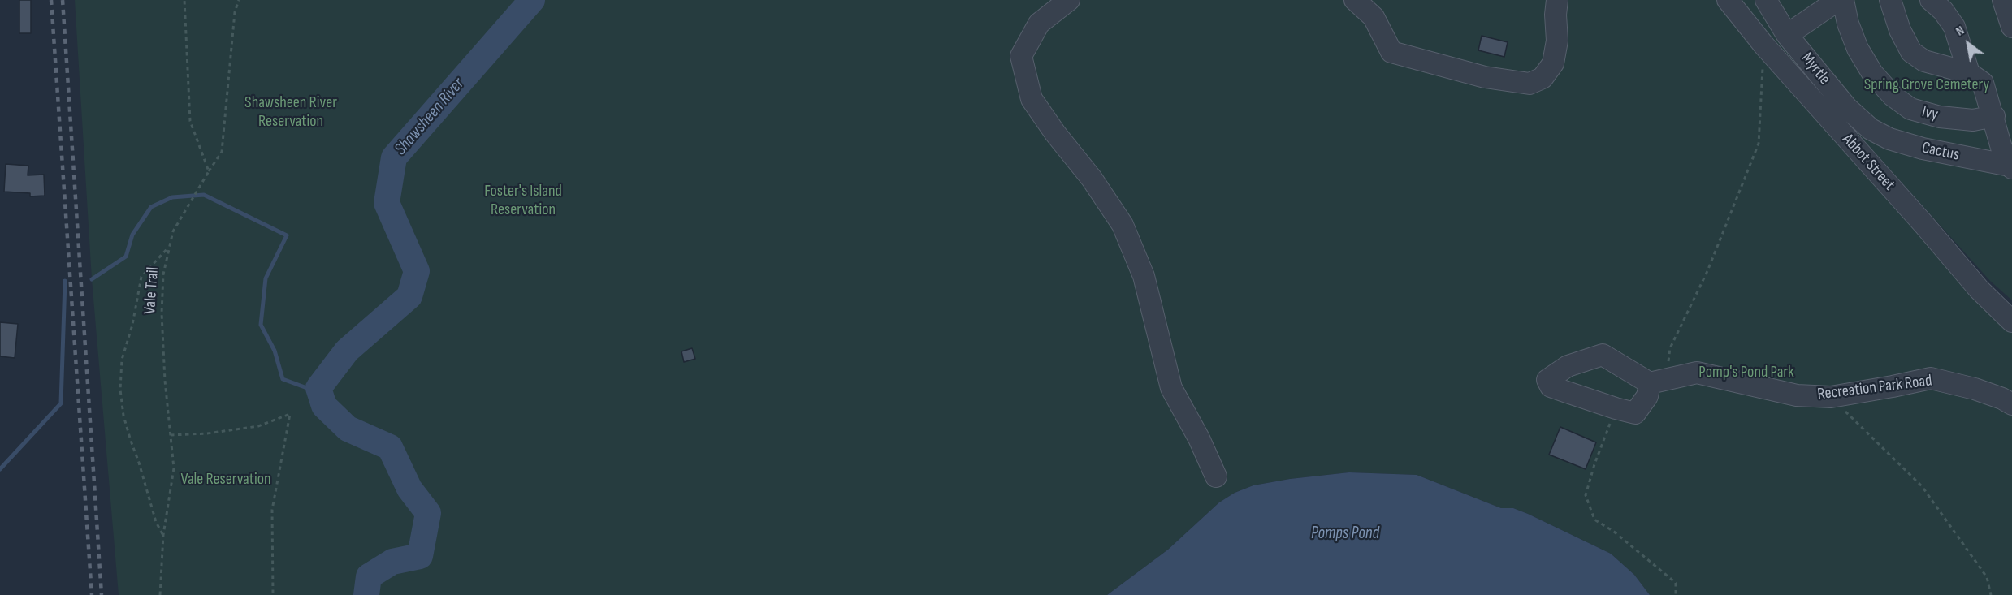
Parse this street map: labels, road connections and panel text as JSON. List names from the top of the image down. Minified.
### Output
{"streets":{"street":["Myrtle","Ivy","Cactus","Abbot Street","Recreation Park Road"],"path":["Vale Trail"]},"crossings":[["Myrtle","Cactus"]],"water":["Shawsheen River","Pomps Pond"],"parks":["Spring Grove Cemetery","Shawsheen River Reservation","Foster's Island Reservation","Pomp's Pond Park","Vale Reservation"],"north":"top left"}
